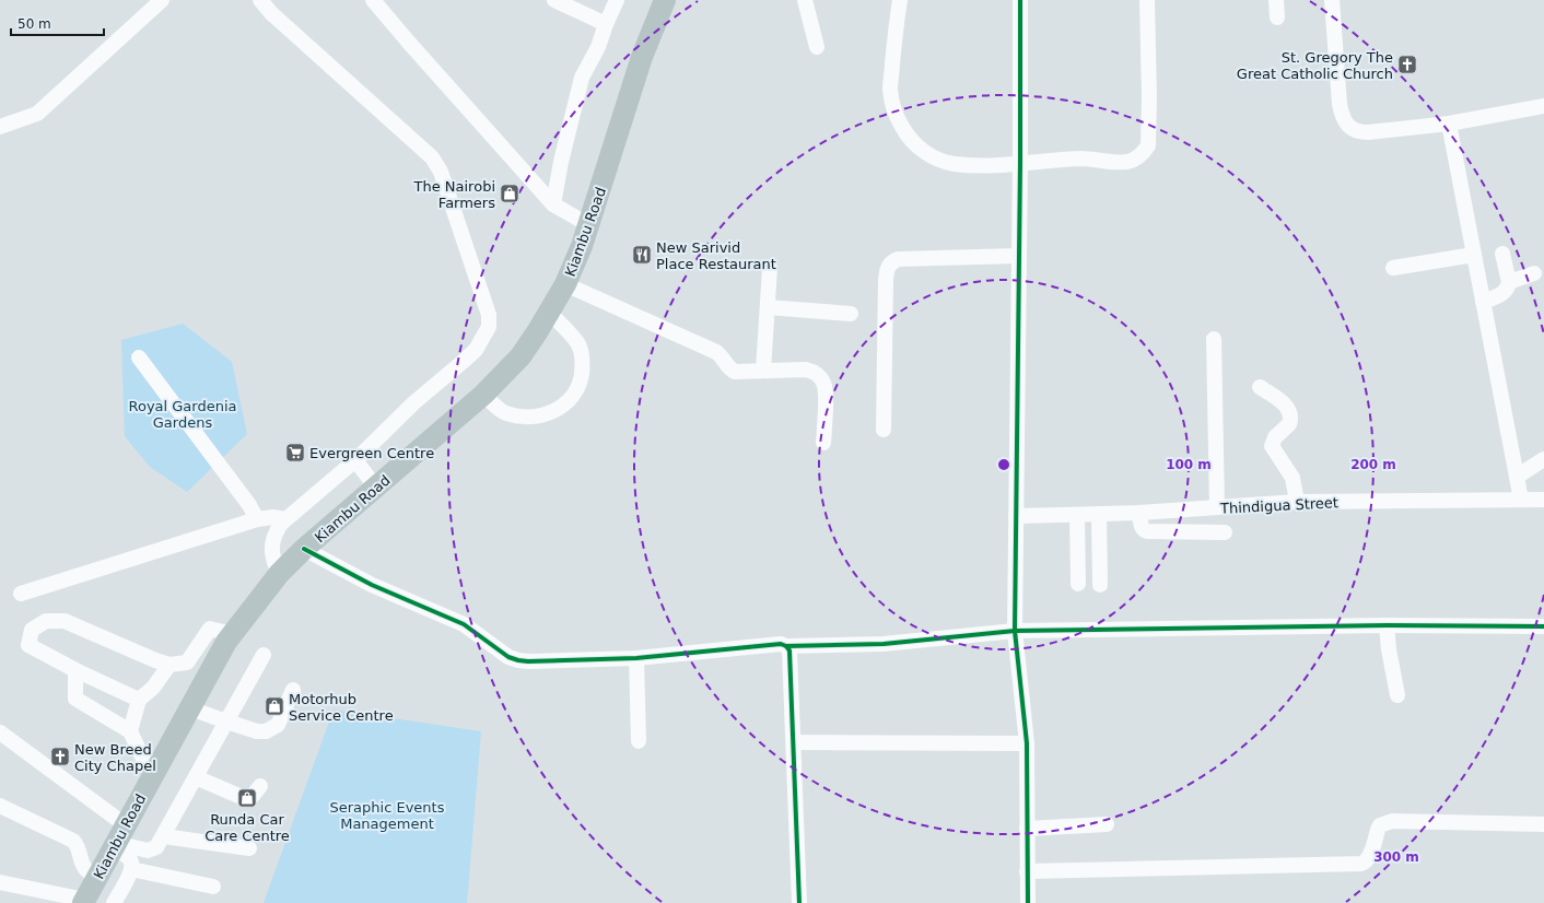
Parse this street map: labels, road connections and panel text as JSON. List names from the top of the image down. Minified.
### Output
{"streets":{"highway":["Kiambu Road"],"street":["Thindigua Street"]},"parks":["Royal Gardenia Gardens","Seraphic Events Management"],"places":{"church":["St. Gregory The Great Catholic Church","New Breed City Chapel"],"shop":["The Nairobi Farmers","Motorhub Service Centre","Runda Car Care Centre"],"restaurant":["New Sarivid Place Restaurant"],"supermarket":["Evergreen Centre"]},"scale_bar":"50 m","rings":["100 m","200 m","300 m"]}
